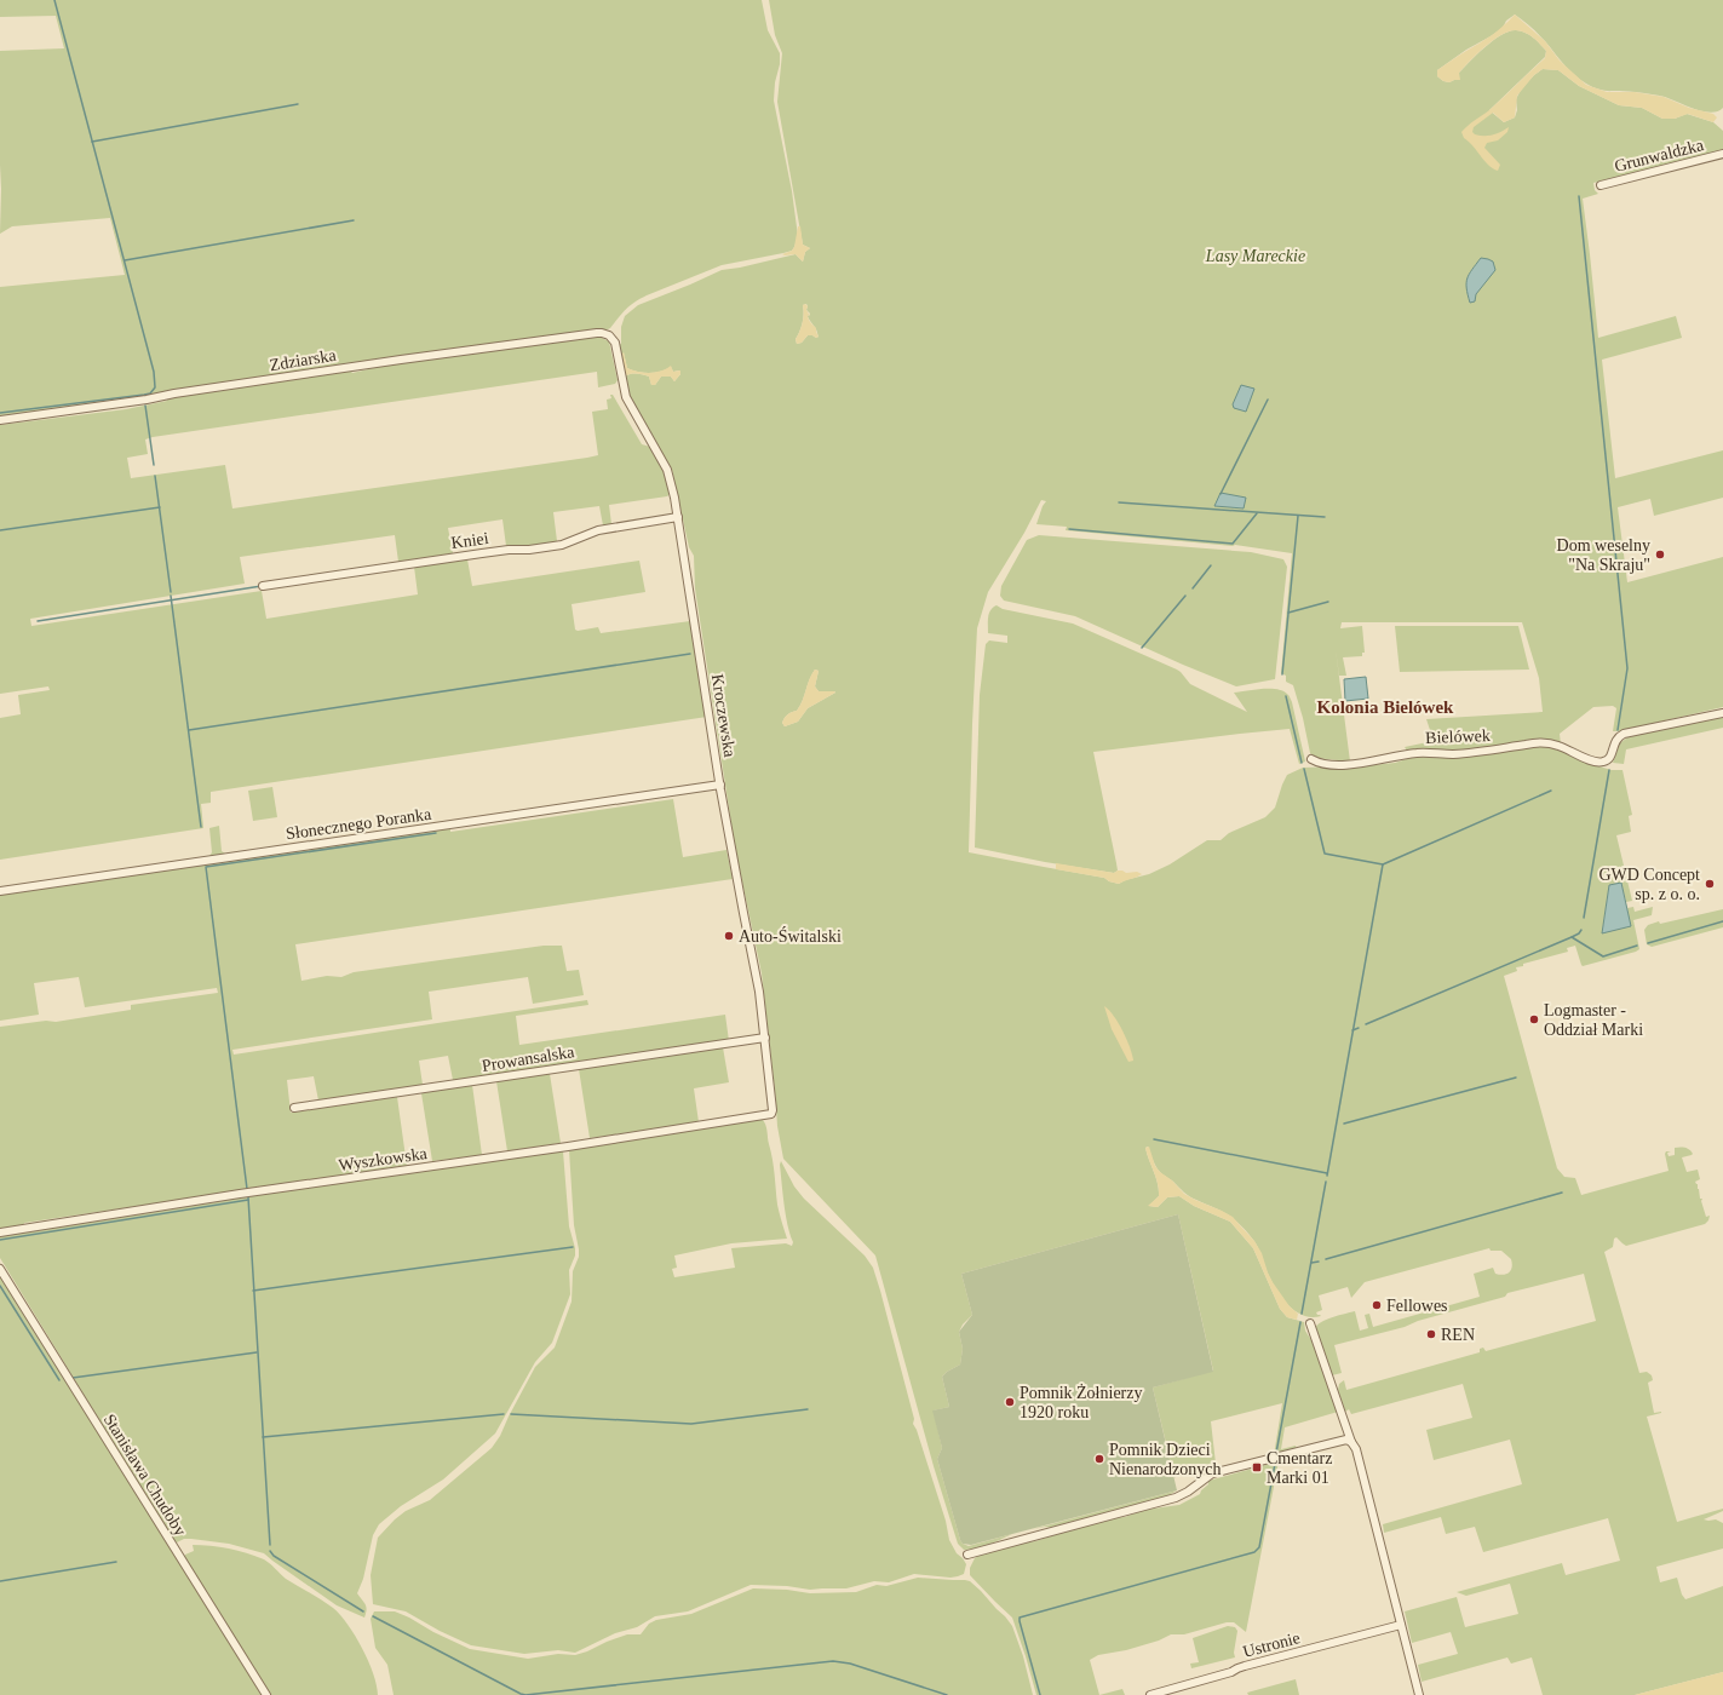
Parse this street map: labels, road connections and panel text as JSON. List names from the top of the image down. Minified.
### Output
{"streets":{"street":["Grunwaldzka","Zdziarska","Kniei","Kroczewska","Bielówek","Słonecznego Poranka","Prowansalska","Wyszkowska","Stanisława Chudoby","Ustronie"]},"crossings":[["Zdziarska","Kroczewska"],["Kniei","Kroczewska"],["Kroczewska","Słonecznego Poranka"],["Kroczewska","Prowansalska"],["Kroczewska","Wyszkowska"]],"districts":["Kolonia Bielówek"],"parks":["Lasy Mareckie"],"places":{"other":["Dom weselny \"Na Skraju\"","GWD Concept sp. z o. o.","Auto-Świtalski","Logmaster - Oddział Marki","Fellowes","REN","Pomnik Żołnierzy 1920 roku","Pomnik Dzieci Nienarodzonych"],"transit":["Cmentarz Marki 01"]}}
